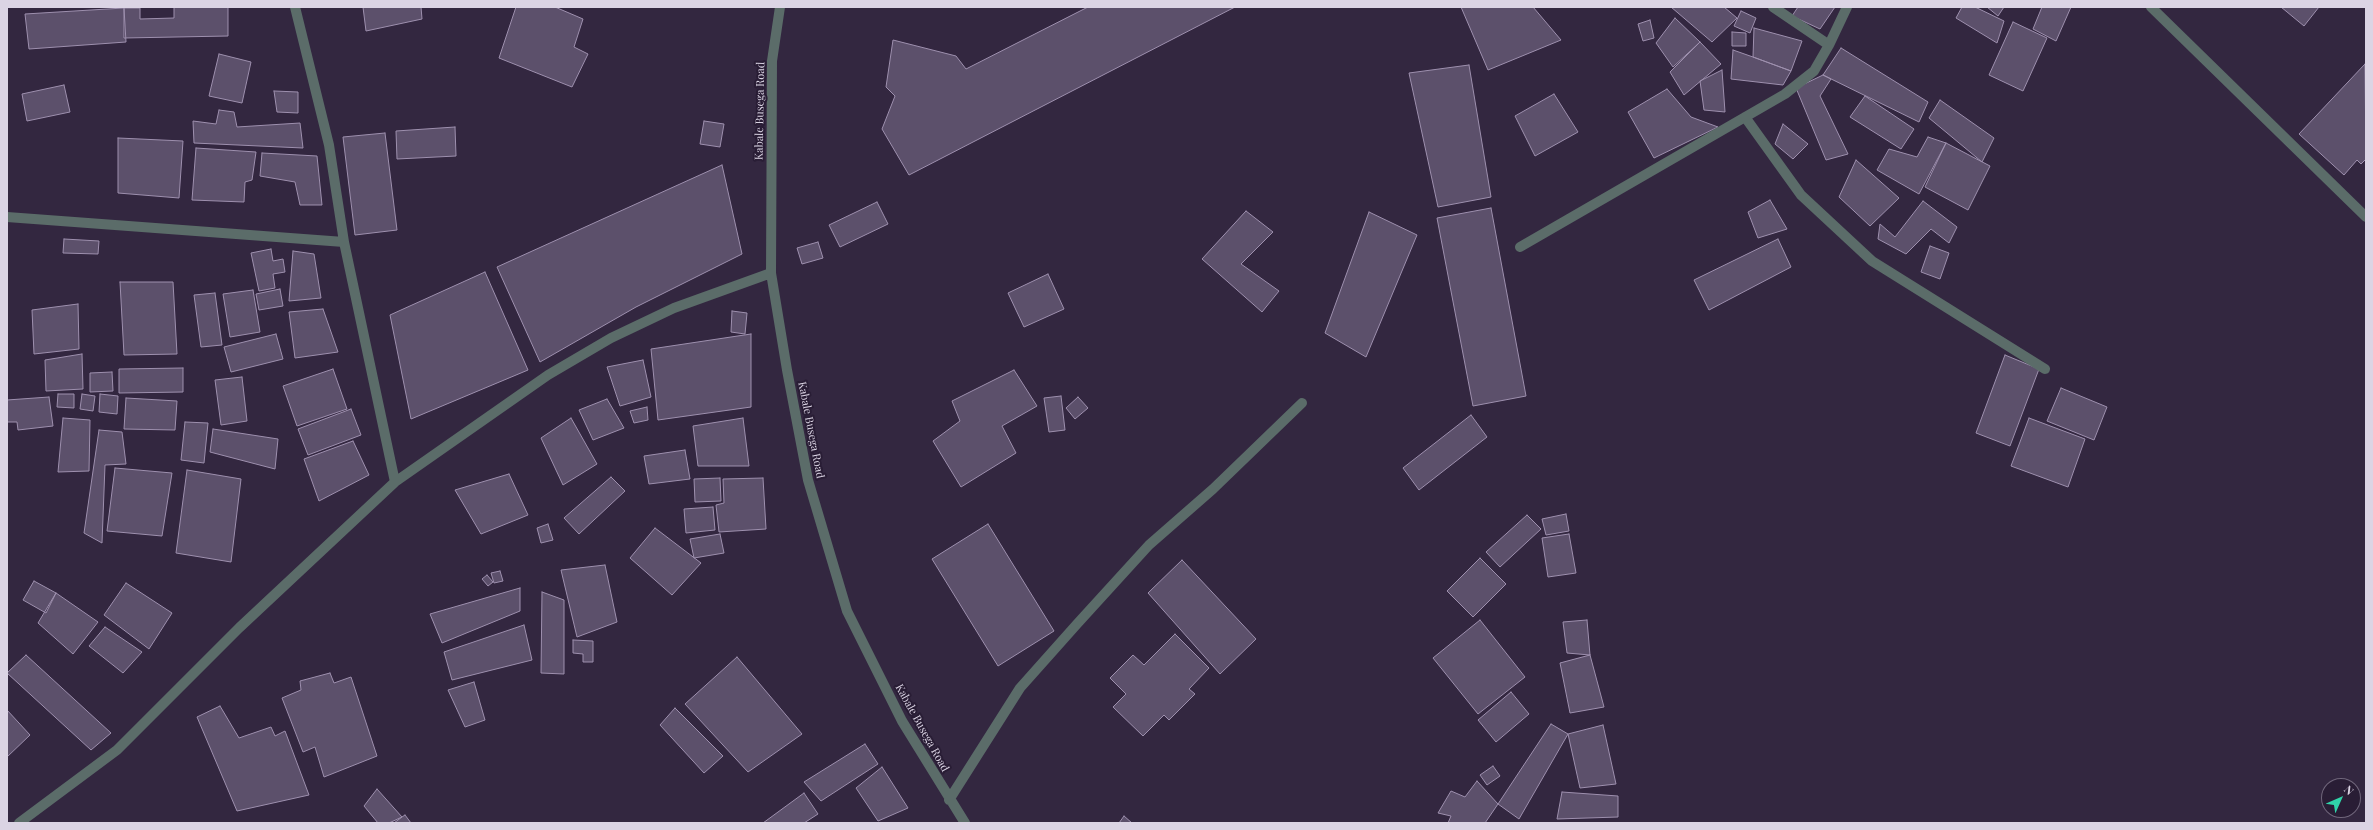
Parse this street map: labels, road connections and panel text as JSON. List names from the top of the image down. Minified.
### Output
{"streets":{"street":["Kabale Busega Road"]},"north":"top right"}
